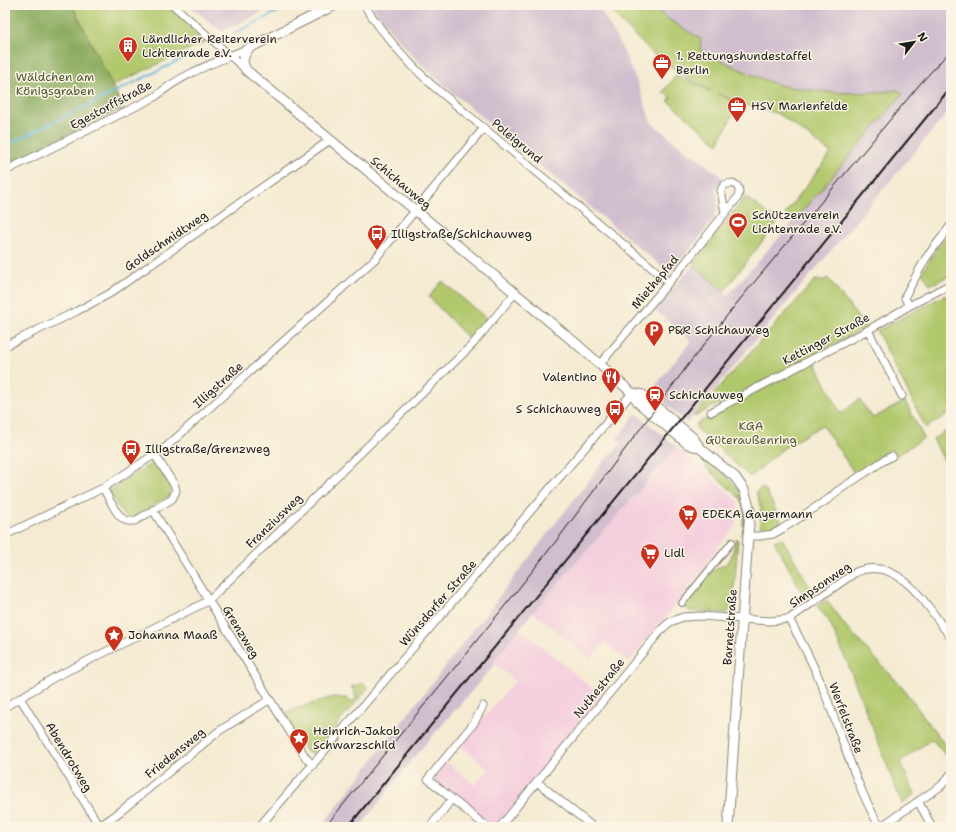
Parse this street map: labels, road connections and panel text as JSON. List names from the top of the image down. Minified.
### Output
{"streets":{"street":["Egestorffstraße","Poleigrund","Schichauweg","Goldschmidtweg","Miethepfad","Kettinger Straße","Illigstraße","Franziusweg","Simpsonweg","Wünsdorfer Straße","Barnetstraße","Grenzweg","Nuthestraße","Werfelstraße","Friedensweg","Abendrotweg"]},"crossings":[["Egestorffstraße","Schichauweg"],["Poleigrund","Miethepfad"],["Poleigrund","Illigstraße"],["Schichauweg","Goldschmidtweg"],["Schichauweg","Miethepfad"],["Schichauweg","Illigstraße"],["Schichauweg","Franziusweg"],["Schichauweg","Wünsdorfer Straße"],["Schichauweg","Barnetstraße"],["Franziusweg","Grenzweg"],["Franziusweg","Abendrotweg"],["Simpsonweg","Barnetstraße"],["Simpsonweg","Nuthestraße"],["Simpsonweg","Werfelstraße"],["Wünsdorfer Straße","Barnetstraße"],["Wünsdorfer Straße","Grenzweg"],["Barnetstraße","Nuthestraße"],["Grenzweg","Friedensweg"],["Friedensweg","Abendrotweg"]],"parks":["Wäldchen am Königsgraben","KGA Güteraußenring"],"places":{"building":["Ländlicher Reiterverein Lichtenrade e.V."],"office":["1. Rettungshundestaffel Berlin","HSV Marienfelde"],"sports":["Schützenverein Lichtenrade e.V."],"bus stop":["Illigstraße/Schichauweg","S Schichauweg","Illigstraße/Grenzweg"],"parking":["P&R Schichauweg"],"restaurant":["Valentino"],"station":["Schichauweg"],"supermarket":["EDEKA Gayermann","Lidl"],"place":["Johanna Maaß","Heinrich-Jakob Schwarzschild"]},"north":"top right"}
